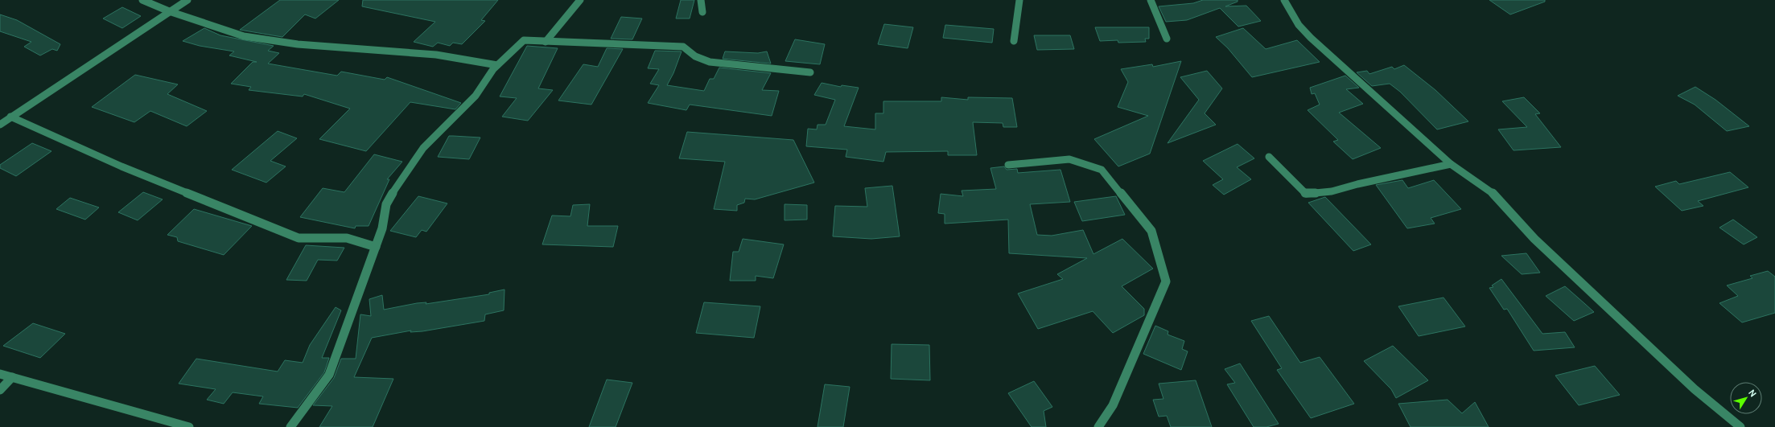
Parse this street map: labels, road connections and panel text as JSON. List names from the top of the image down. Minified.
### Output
{"north":"top right"}
